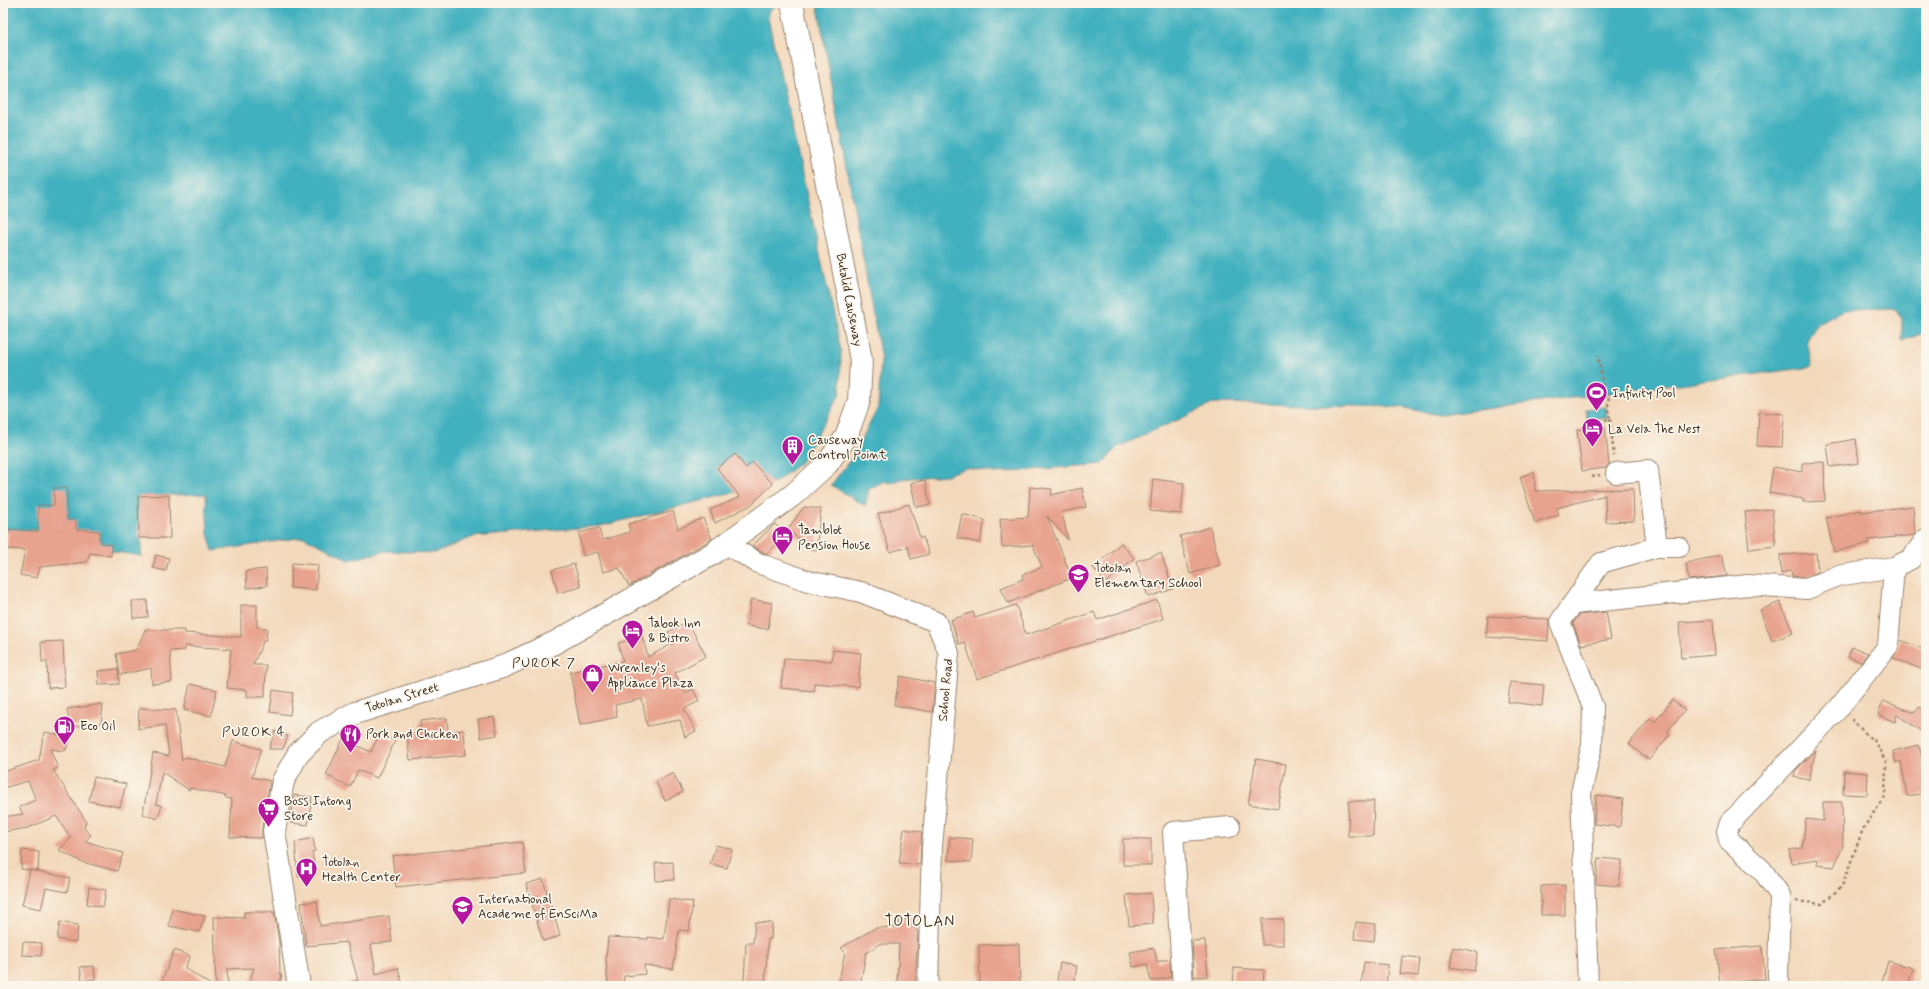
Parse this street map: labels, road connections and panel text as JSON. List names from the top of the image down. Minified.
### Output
{"streets":{"main road":["Butalid Causeway","Totolan Street"],"street":["School Road"]},"crossings":[["Butalid Causeway","School Road"],["Butalid Causeway","Totolan Street"],["School Road","Totolan Street"]],"districts":["PUROK 7","PUROK 4","TOTOLAN"],"places":{"sports":["Infinity Pool"],"hotel":["La Vela The Nest","Tamblot Pension House","Tabok Inn & Bistro"],"building":["Causeway Control Point"],"school or university":["Totolan Elementary School","International Academe of EnSciMa"],"shop":["Wrenley's Appliance Plaza"],"fuel station":["Eco Oil"],"restaurant":["Pork and Chicken"],"supermarket":["Boss Intong Store"],"hospital":["Totolan Health Center"]}}
